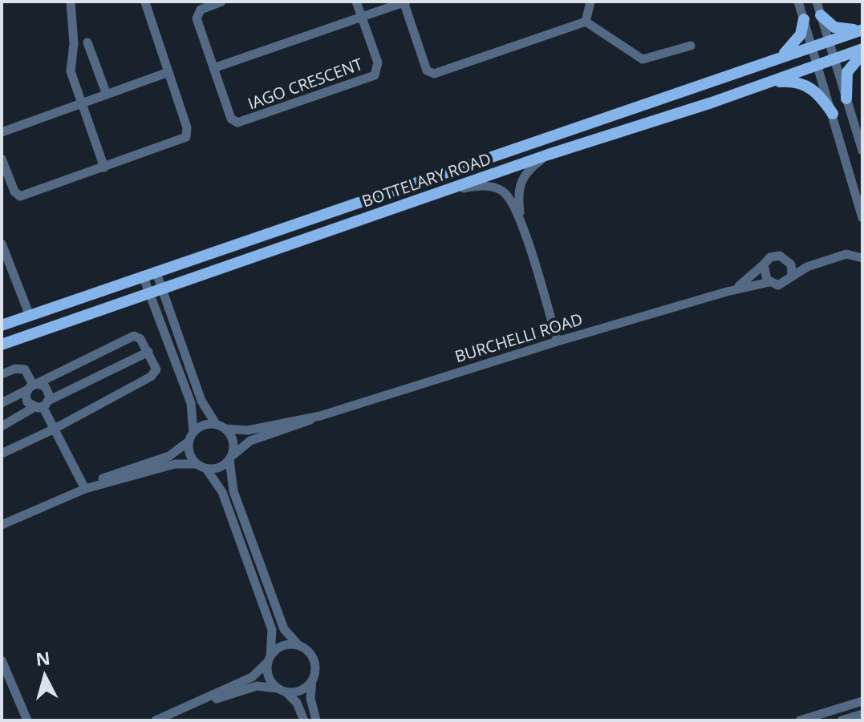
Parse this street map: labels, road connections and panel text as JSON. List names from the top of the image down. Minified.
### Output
{"streets":{"main road":["BOTTELARY ROAD"],"street":["IAGO CRESCENT","BURCHELLI ROAD"]},"north":"top"}
